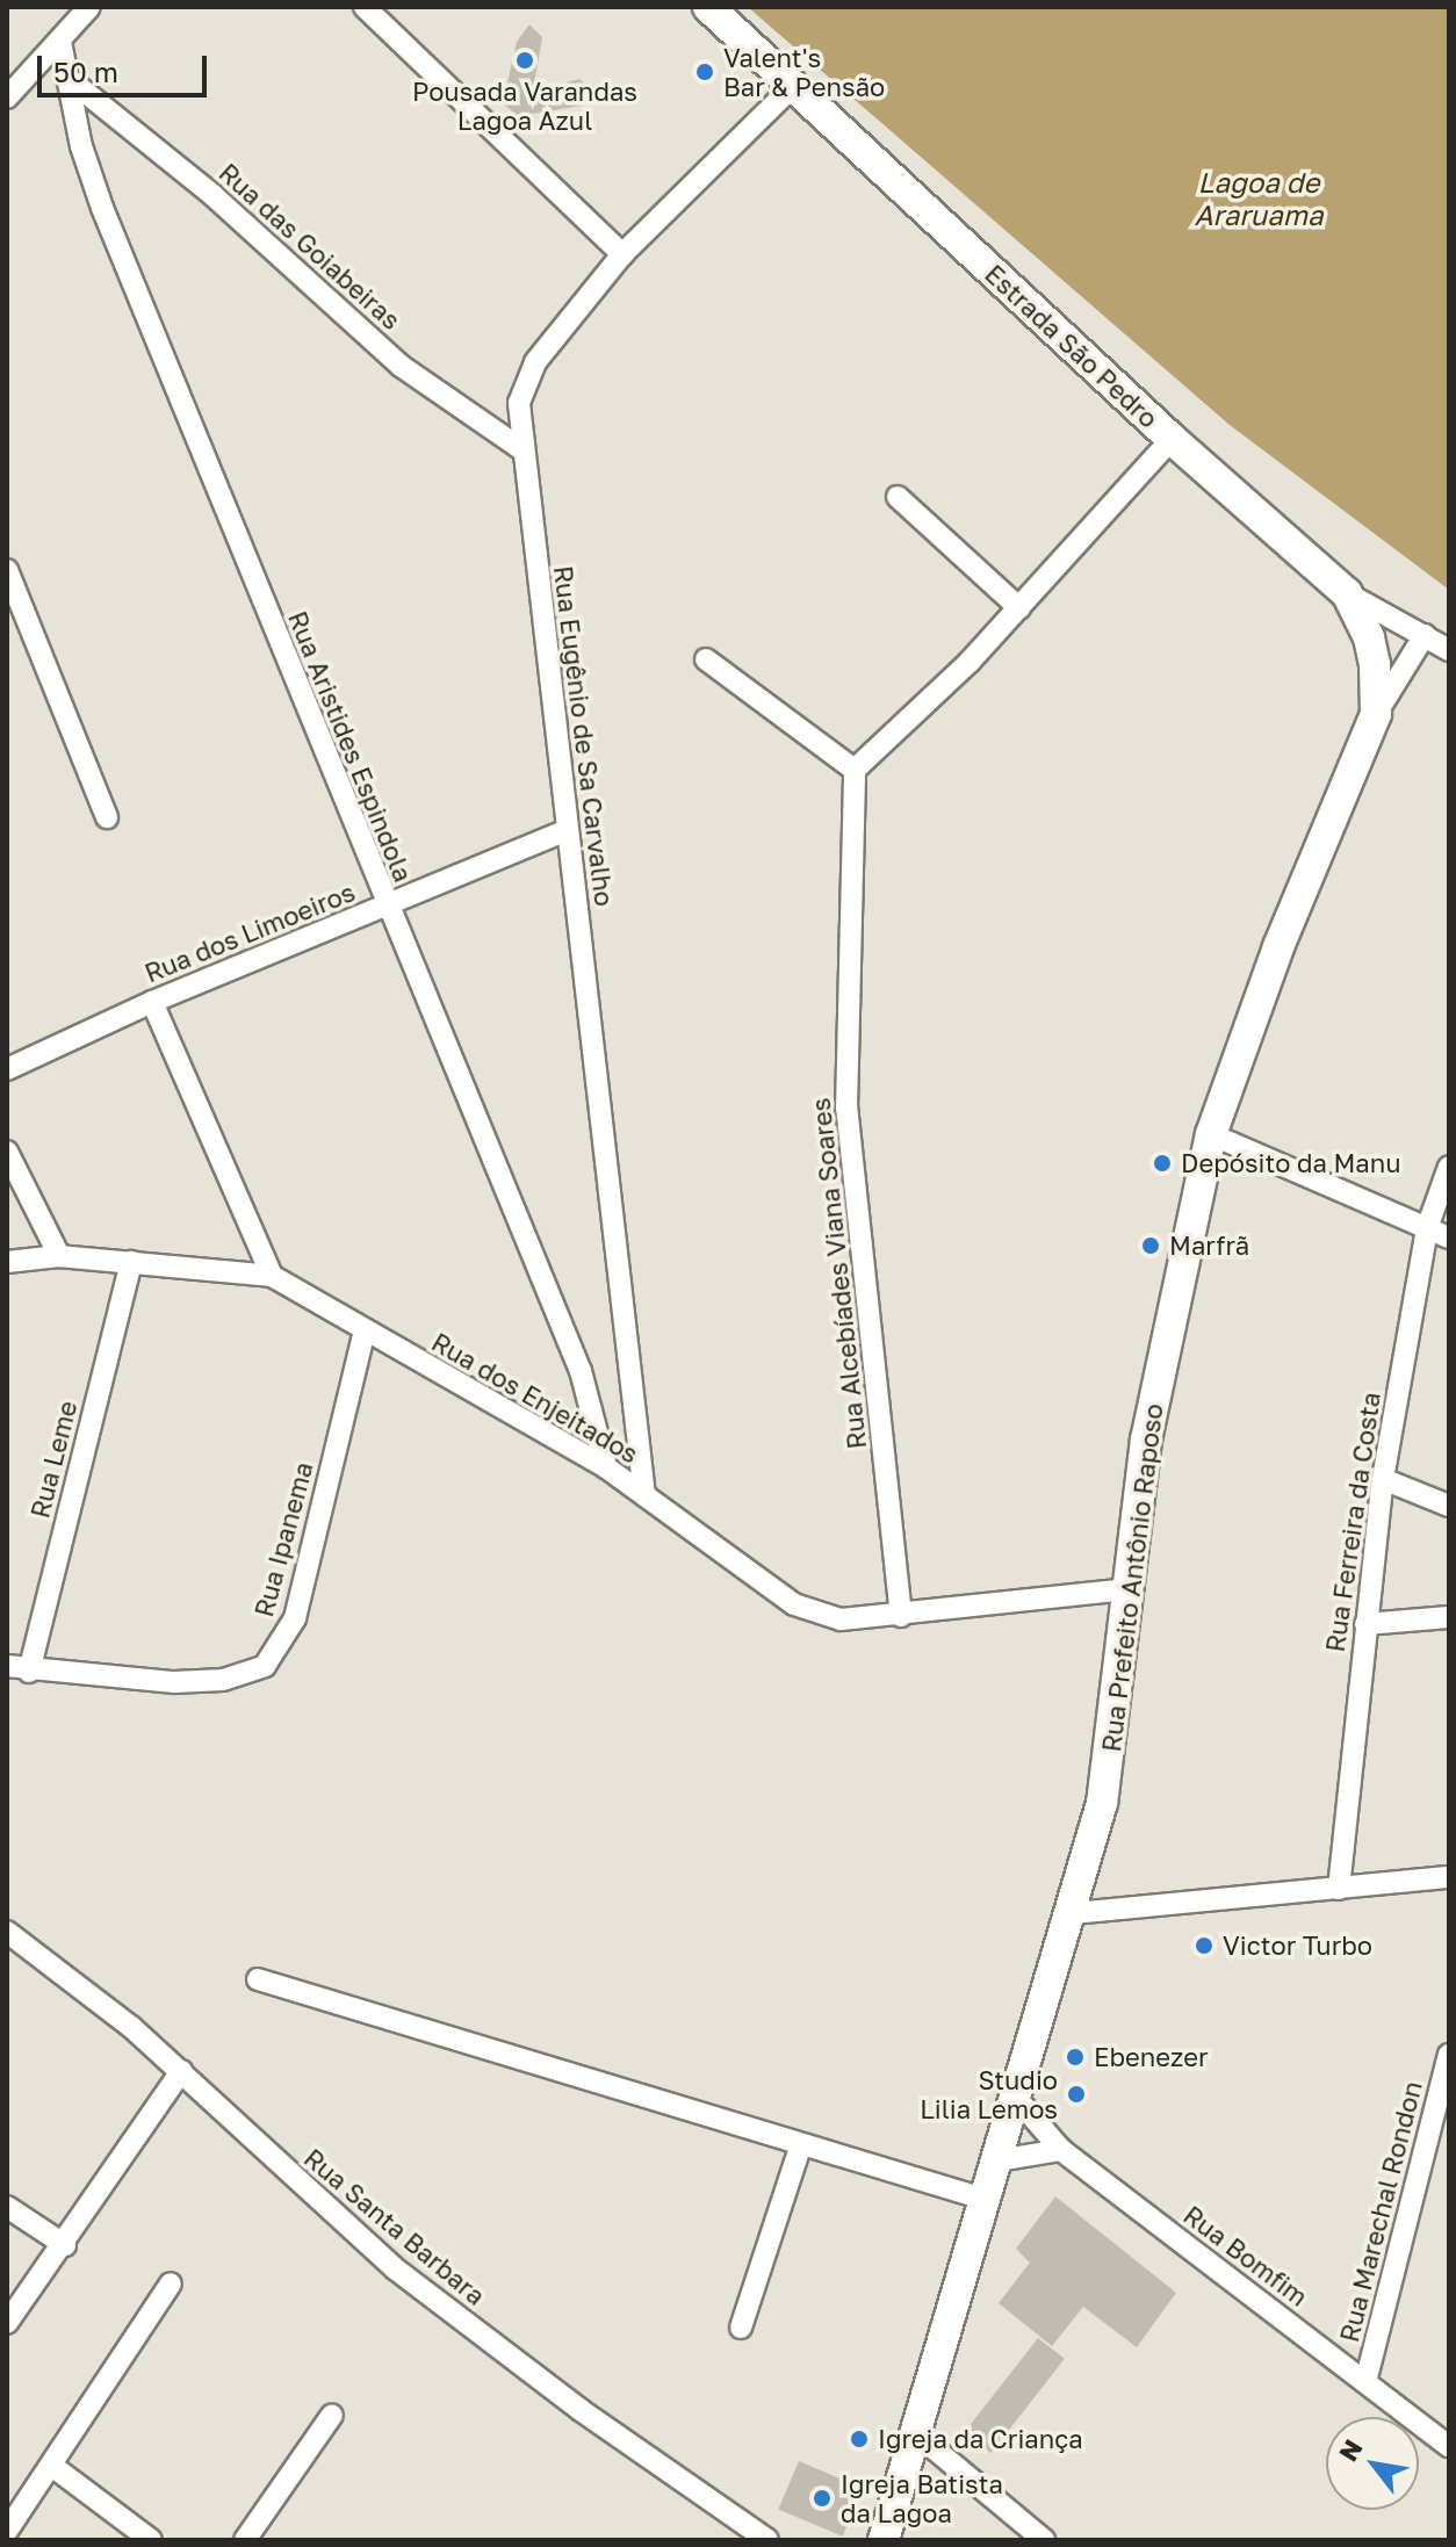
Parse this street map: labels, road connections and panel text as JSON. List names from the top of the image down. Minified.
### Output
{"streets":{"street":["Rua das Goiabeiras","Estrada São Pedro","Rua Eugênio de Sa Carvalho","Rua Aristides Espindola","Rua dos Limoeiros","Rua Alcebíades Viana Soares","Rua dos Enjeitados","Rua Leme","Rua Ferreira da Costa","Rua Ipanema","Rua Prefeito Antônio Raposo","Rua Marechal Rondon","Rua Santa Barbara","Rua Bomfim"]},"crossings":[["Rua das Goiabeiras","Rua Eugênio de Sa Carvalho"],["Rua das Goiabeiras","Rua Aristides Espindola"],["Estrada São Pedro","Rua Eugênio de Sa Carvalho"],["Estrada São Pedro","Rua Prefeito Antônio Raposo"],["Rua Eugênio de Sa Carvalho","Rua dos Limoeiros"],["Rua Eugênio de Sa Carvalho","Rua dos Enjeitados"],["Rua Aristides Espindola","Rua dos Limoeiros"],["Rua Aristides Espindola","Rua dos Enjeitados"],["Rua Alcebíades Viana Soares","Rua dos Enjeitados"],["Rua dos Enjeitados","Rua Leme"],["Rua dos Enjeitados","Rua Ipanema"],["Rua dos Enjeitados","Rua Prefeito Antônio Raposo"],["Rua Leme","Rua Ipanema"],["Rua Prefeito Antônio Raposo","Rua Bomfim"],["Rua Marechal Rondon","Rua Bomfim"]],"water":["Lagoa de Araruama"],"places":["Pousada Varandas Lagoa Azul","Valent's Bar & Pensão","Depósito da Manu","Marfrã","Victor Turbo","Ebenezer","Studio Lilia Lemos","Igreja da Criança","Igreja Batista da Lagoa"],"scale_bar":"50 m","north":"top left"}
